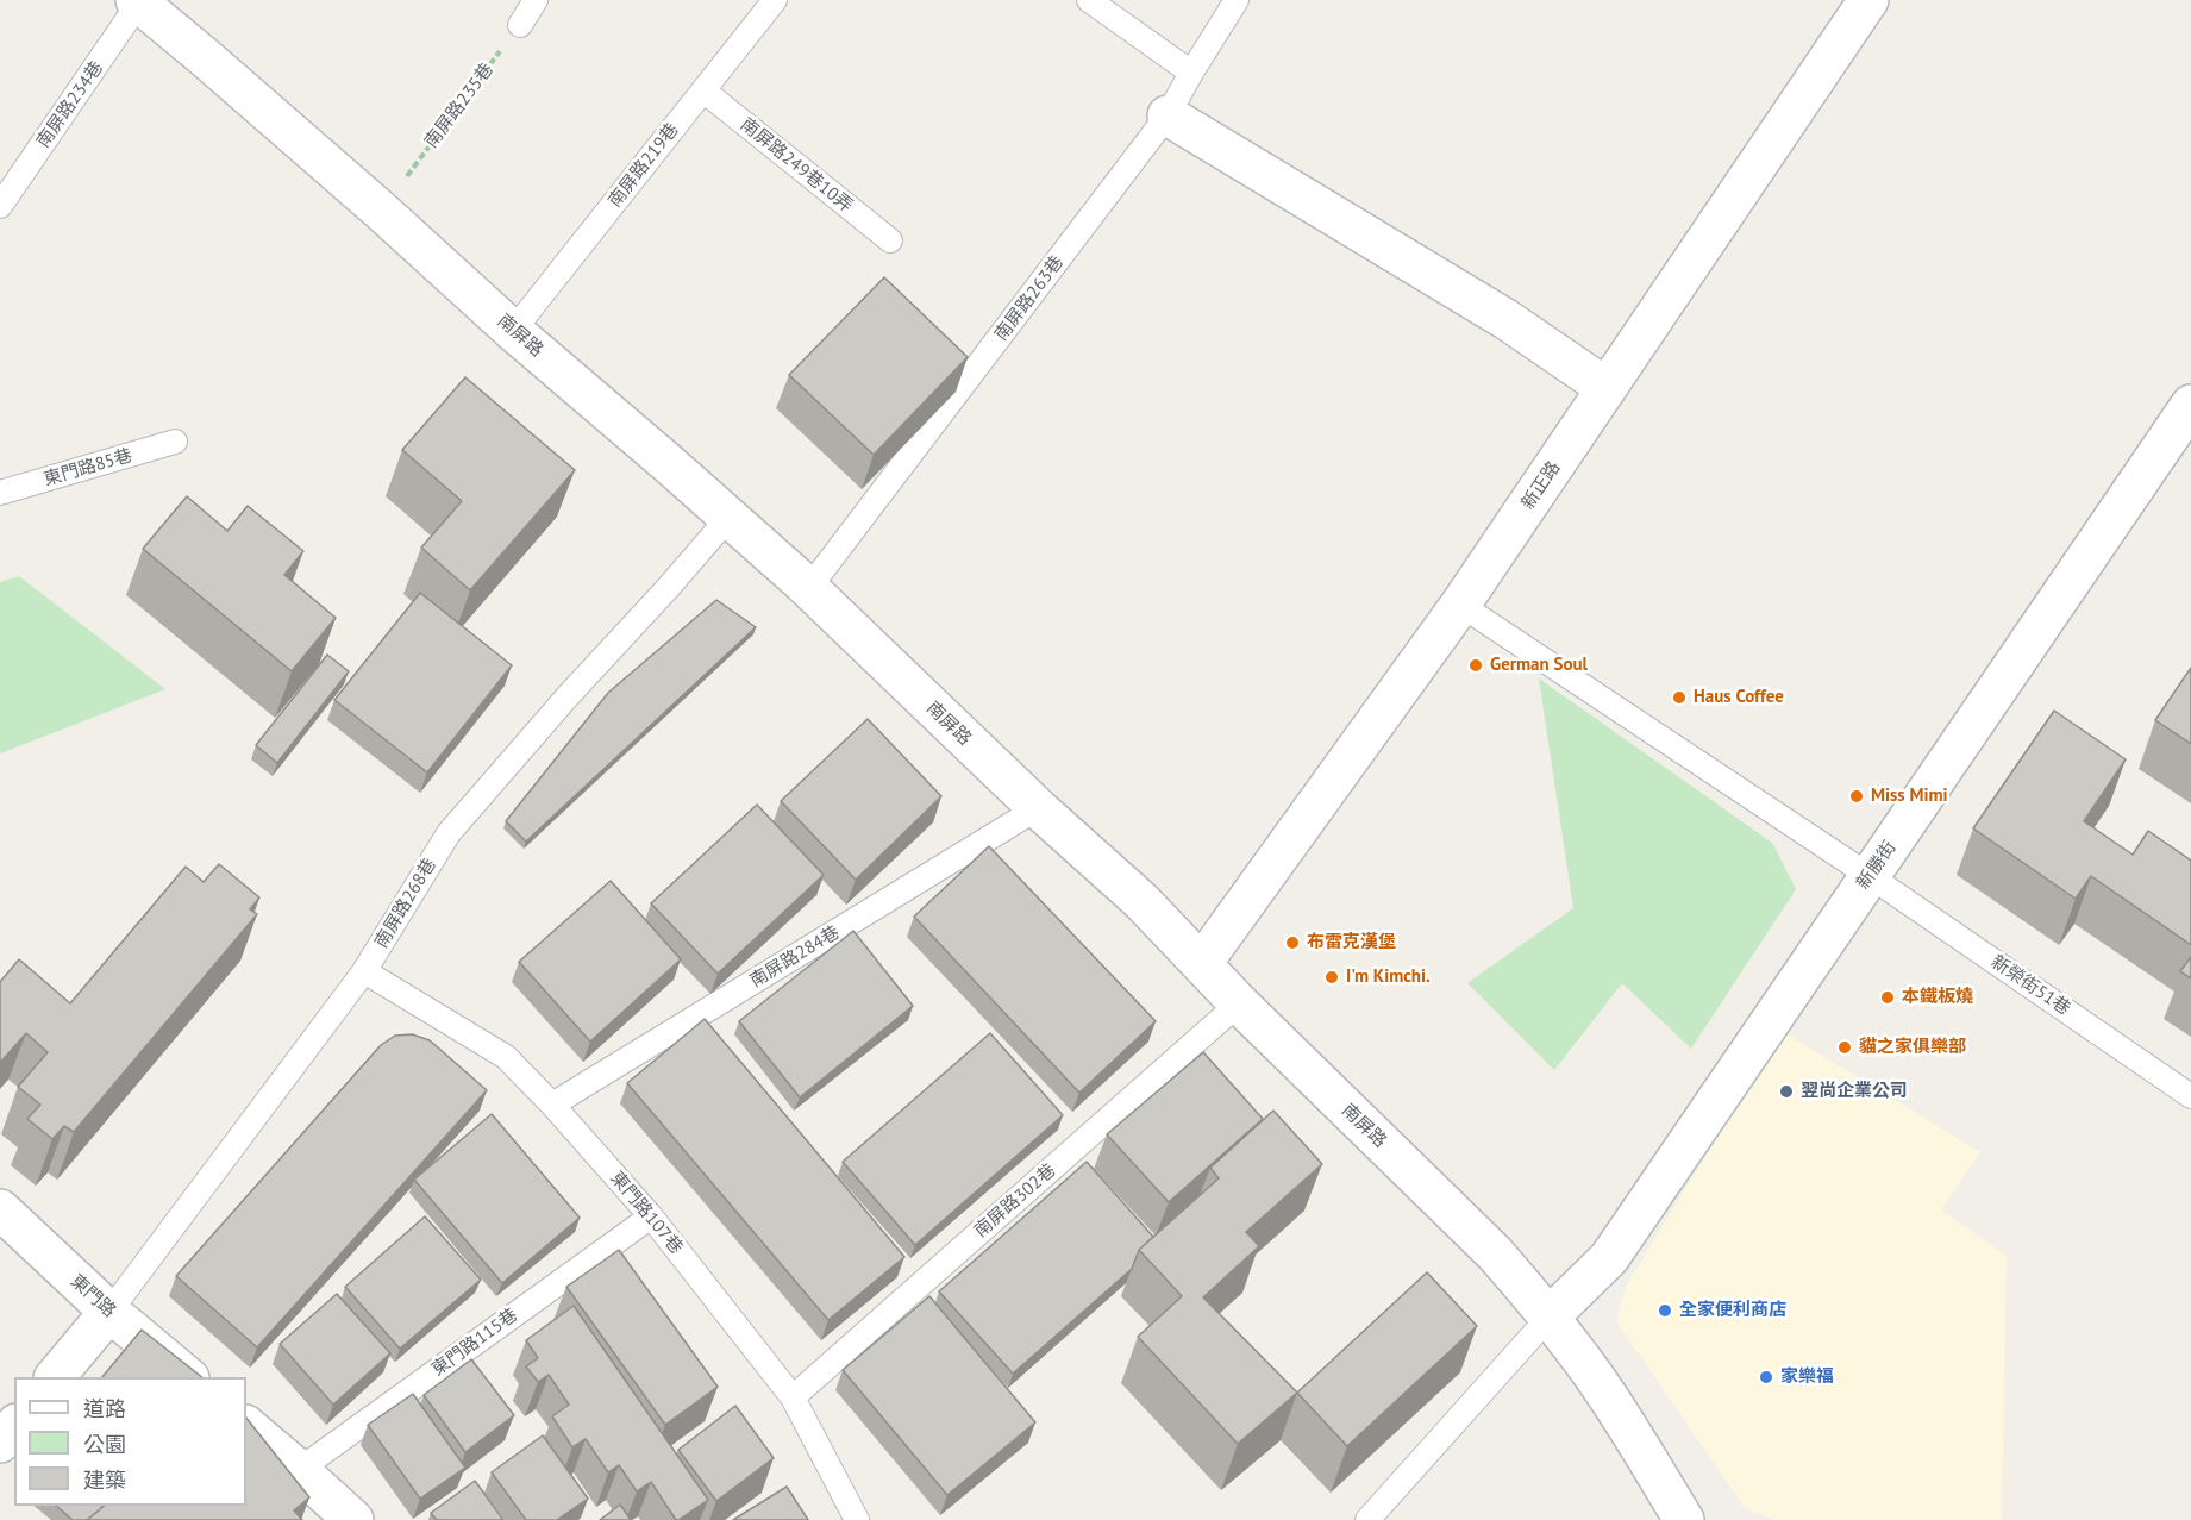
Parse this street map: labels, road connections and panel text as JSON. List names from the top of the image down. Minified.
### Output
{"streets":{"street":["南屏路","新正路","新勝街","東門路"],"lane":["南屏路234巷","南屏路219巷","南屏路249巷10弄","南屏路263巷","東門路85巷","南屏路268巷","南屏路284巷","新榮街51巷","南屏路302巷","東門路107巷","東門路115巷"],"path":["南屏路235巷"]},"crossings":[["南屏路234巷","南屏路"],["南屏路235巷","南屏路"],["南屏路219巷","南屏路249巷10弄"],["南屏路219巷","南屏路"],["南屏路263巷","南屏路"],["南屏路","新正路"],["南屏路","新勝街"],["南屏路","南屏路268巷"],["南屏路","南屏路284巷"],["南屏路","南屏路302巷"],["新正路","新榮街51巷"],["新勝街","新榮街51巷"],["南屏路268巷","東門路107巷"],["南屏路268巷","東門路"],["南屏路284巷","東門路107巷"],["南屏路302巷","東門路107巷"],["東門路107巷","東門路115巷"]],"places":["German Soul","Haus Coffee","Miss Mimi","布雷克漢堡","I'm Kimchi.","本鐵板燒","貓之家俱樂部","翌尚企業公司","全家便利商店","家樂福"],"legend":["道路","公園","建築"]}
